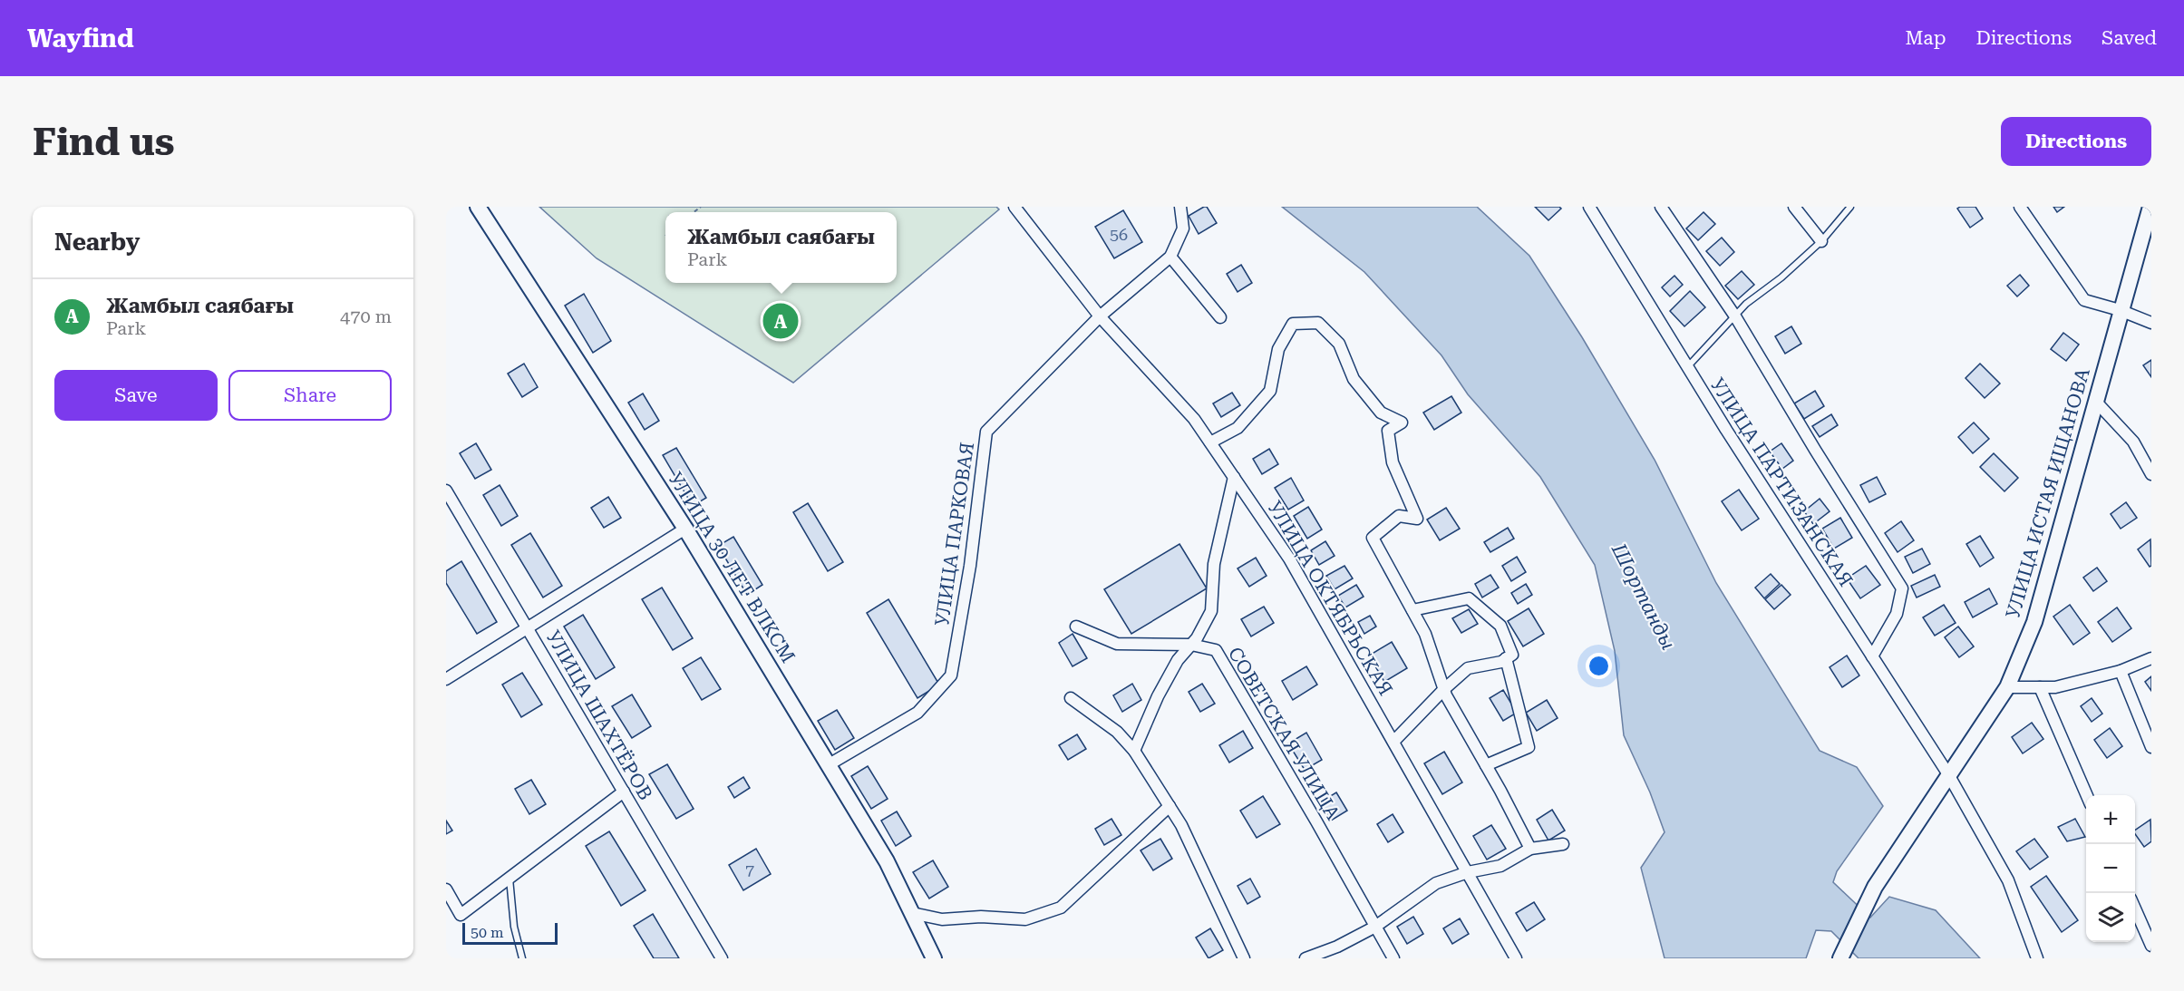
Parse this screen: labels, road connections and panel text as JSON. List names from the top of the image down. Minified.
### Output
{"streets":{"street":["УЛИЦА ПАРТИЗАНСКАЯ","УЛИЦА ИСТАЯ ИЩАНОВА","УЛИЦА ПАРКОВАЯ","УЛИЦА 30 ЛЕТ ВЛКСМ","УЛИЦА ОКТЯБРЬСКАЯ","УЛИЦА ШАХТЁРОВ","СОВЕТСКАЯ УЛИЦА"]},"crossings":[["УЛИЦА ПАРТИЗАНСКАЯ","УЛИЦА ИСТАЯ ИЩАНОВА"],["УЛИЦА ПАРКОВАЯ","УЛИЦА 30 ЛЕТ ВЛКСМ"],["УЛИЦА ПАРКОВАЯ","УЛИЦА ОКТЯБРЬСКАЯ"]],"water":["Шортанды"],"house_numbers":["56","7"],"scale_bar":"50 m","page":{"header":"Wayfind","nav":["Map","Directions","Saved"],"buttons":["Directions",["Save","Share"]],"title":"Find us","heading":"Nearby","popup":["Жамбыл саябағы","Park"],"list":[{"mark":"A","name":"Жамбыл саябағы","note":"Park","value":"470 m"}],"pins":"A","map_buttons":["+","−"],"scale":"50 m"}}
